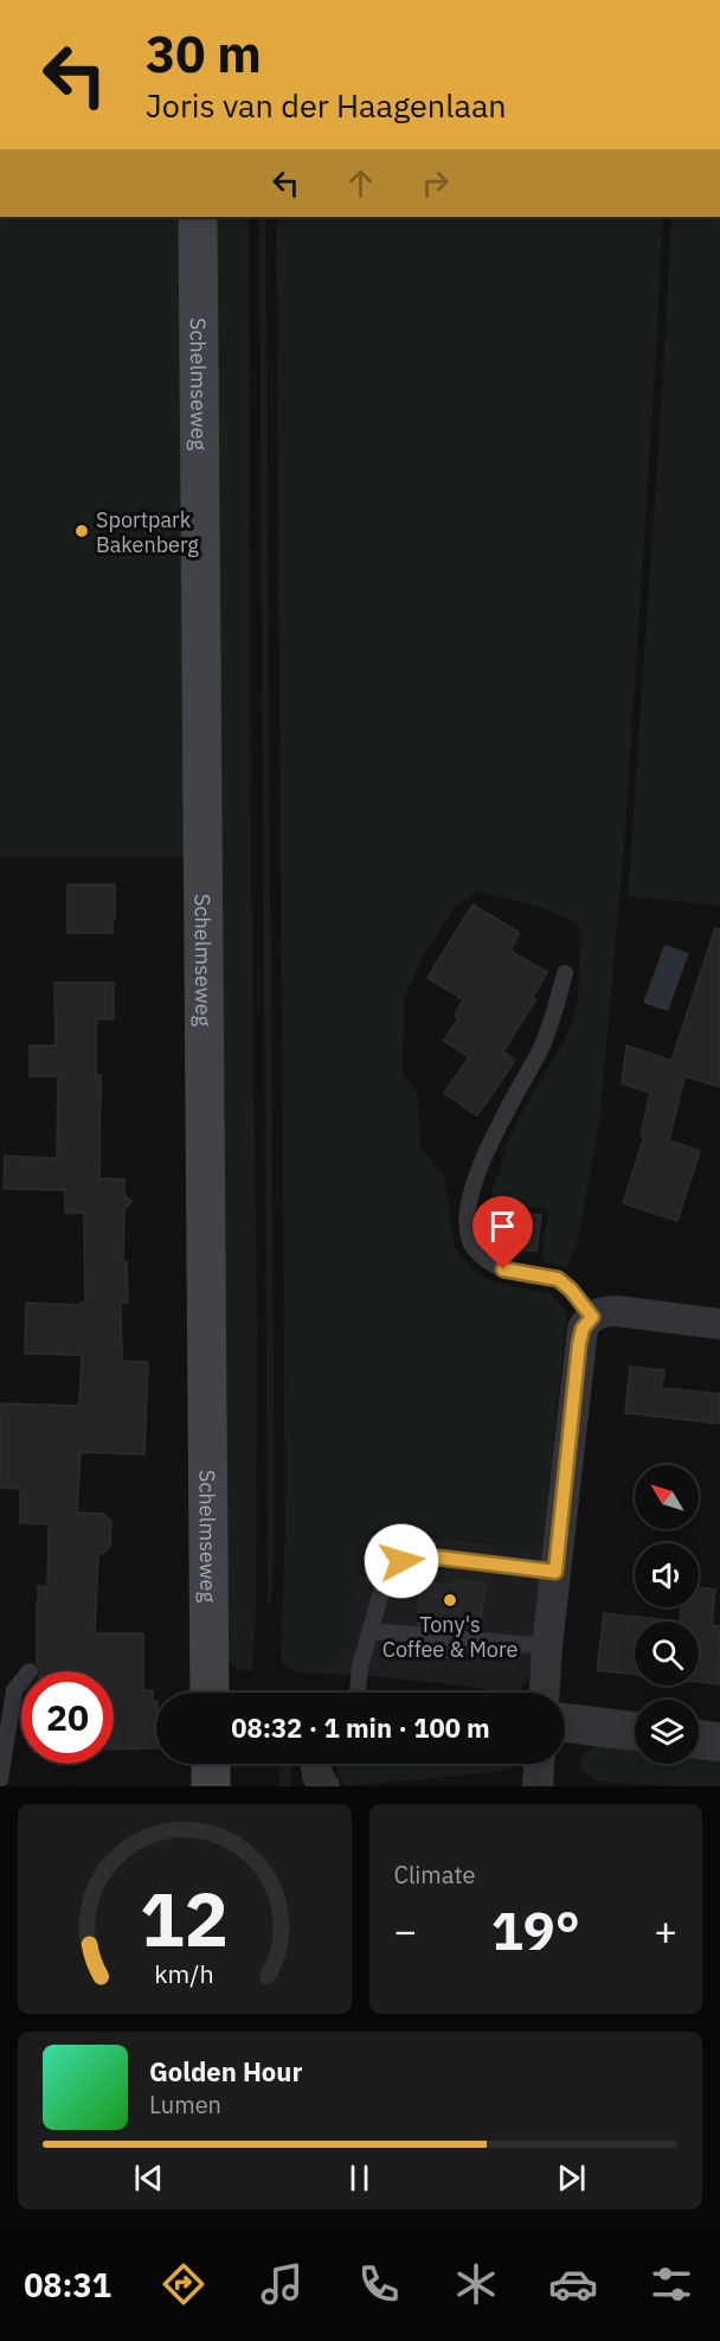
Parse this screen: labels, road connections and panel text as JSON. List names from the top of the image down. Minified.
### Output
{"streets":{"main road":["Schelmseweg"]},"places":["Sportpark Bakenberg","Tony's Coffee & More"],"north":"top left","page":{"turn":["30 m","Joris van der Haagenlaan"],"limit":"20","trip":"08:32 · 1 min · 100 m","tile":"Climate","heat":["−","19°","+"],"song":["Golden Hour","Lumen"],"tabs":"08:31","gauge":["12","km/h"]}}
